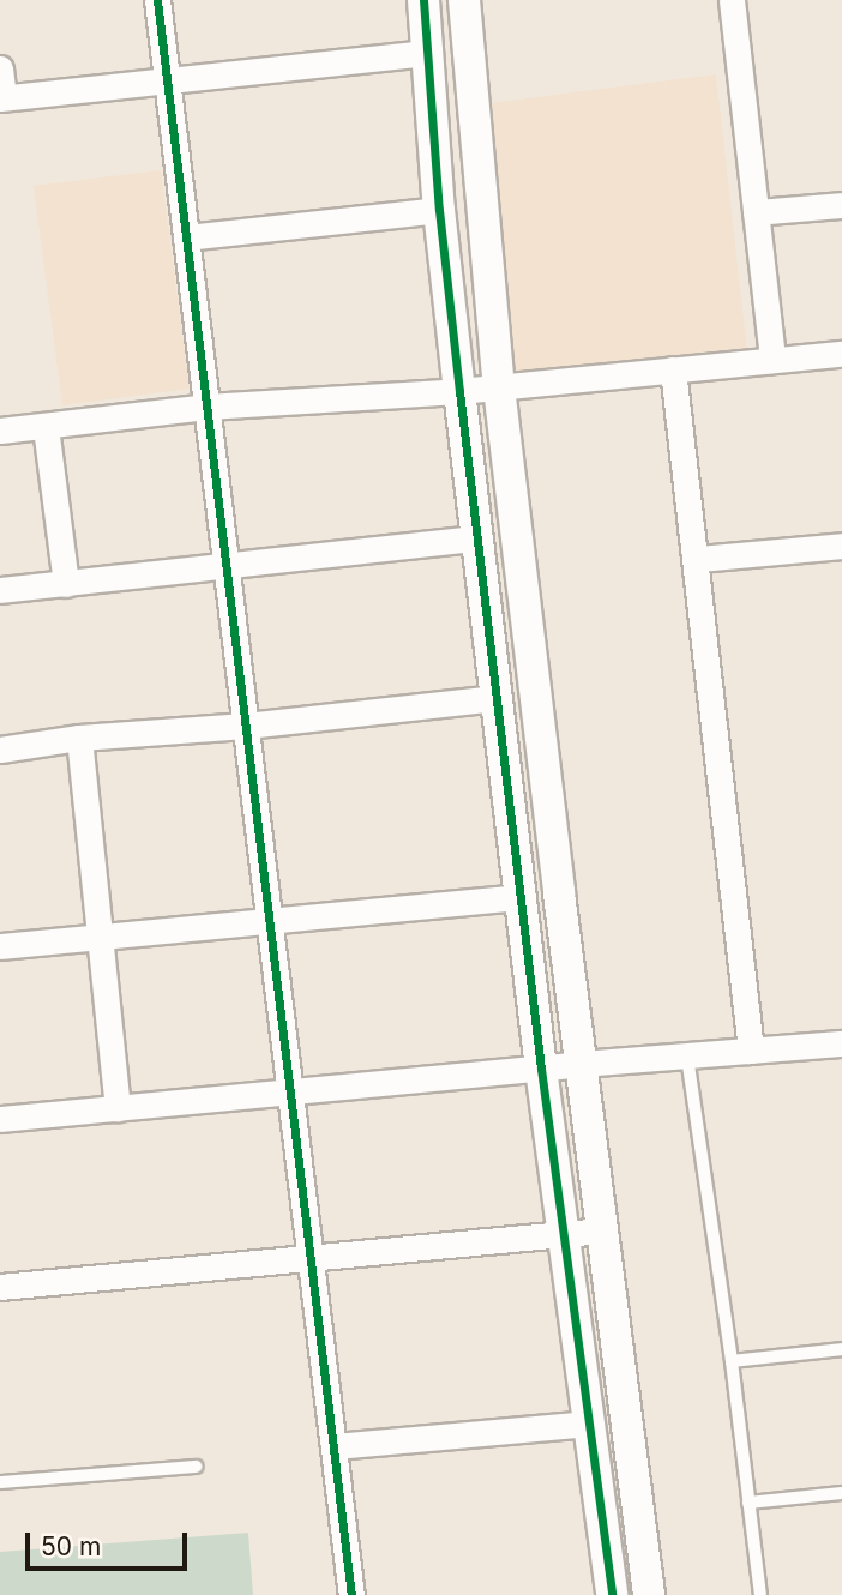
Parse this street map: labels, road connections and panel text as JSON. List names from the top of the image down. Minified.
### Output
{"scale_bar":"50 m"}
